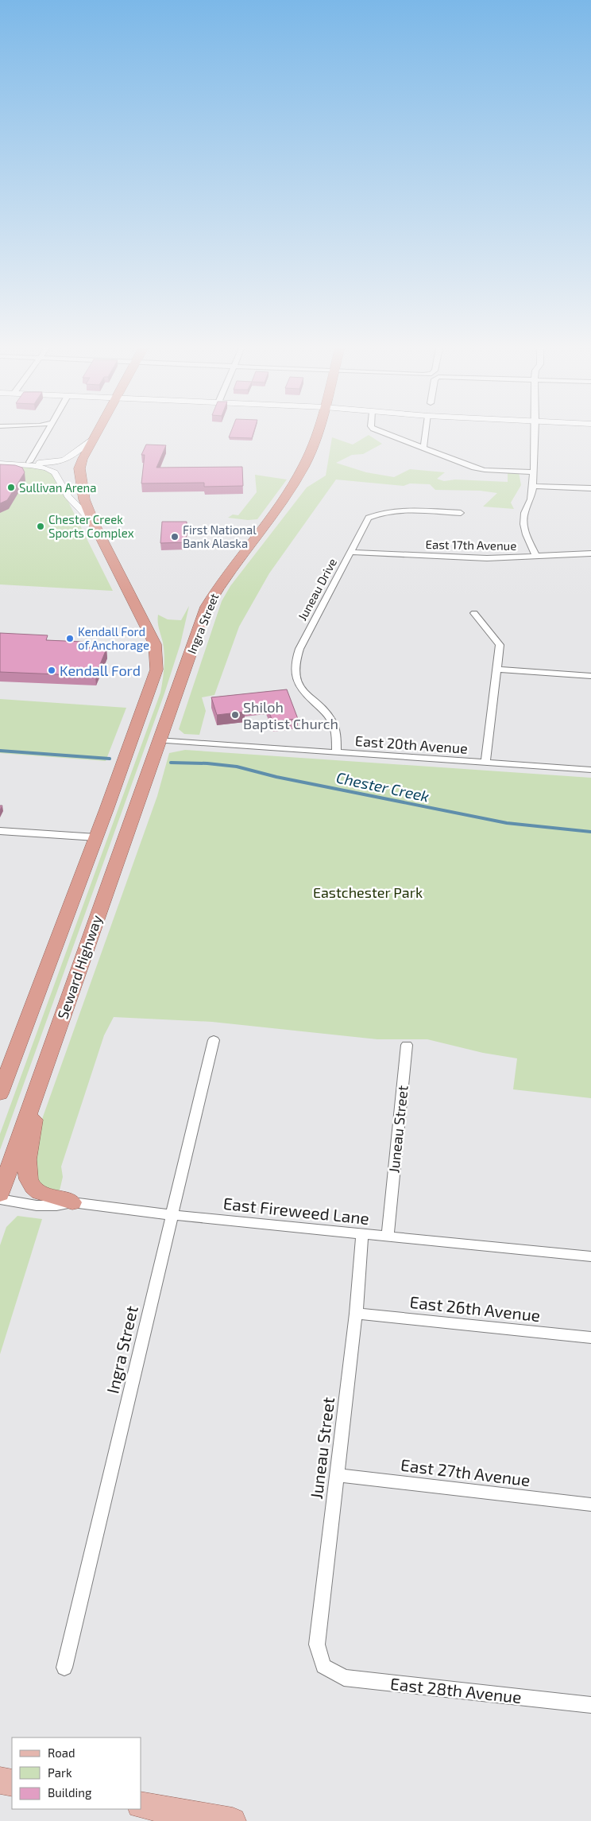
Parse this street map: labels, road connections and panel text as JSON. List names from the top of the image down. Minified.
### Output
{"streets":{"highway":["Ingra Street","Seward Highway"],"street":["East 17th Avenue","Juneau Drive","East 20th Avenue","Juneau Street","East Fireweed Lane","East 26th Avenue","East 27th Avenue","East 28th Avenue"]},"crossings":[["East 17th Avenue","Juneau Drive"],["Juneau Drive","East 20th Avenue"],["Ingra Street","East 20th Avenue"],["Ingra Street","Seward Highway"],["Ingra Street","East Fireweed Lane"],["East 20th Avenue","Seward Highway"],["Juneau Street","East Fireweed Lane"],["Juneau Street","East 26th Avenue"],["Juneau Street","East 27th Avenue"],["Juneau Street","East 28th Avenue"]],"water":["Chester Creek"],"parks":["Eastchester Park"],"places":["Sullivan Arena","Chester Creek Sports Complex","First National Bank Alaska","Kendall Ford of Anchorage","Kendall Ford","Shiloh Baptist Church"],"legend":["Road","Park","Building"]}
